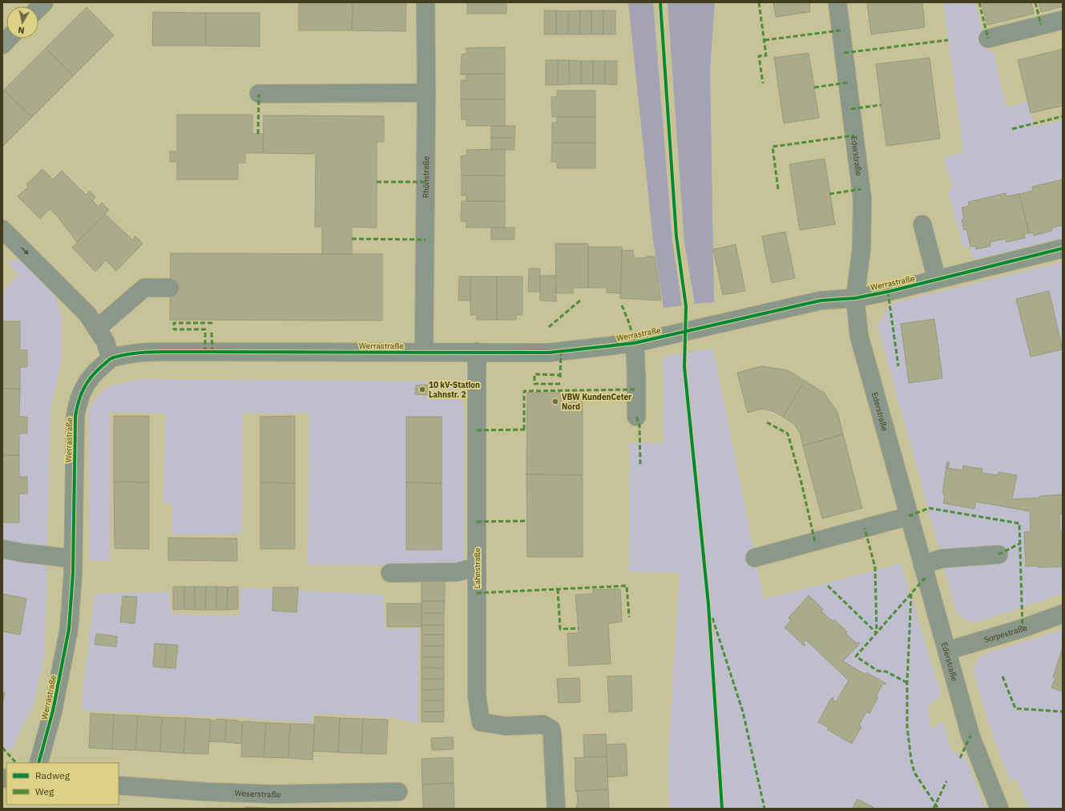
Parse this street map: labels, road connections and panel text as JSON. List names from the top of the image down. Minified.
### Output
{"streets":{"street":["Ederstraße","Rhönstraße","Werrastraße","Lahnstraße","Sorpestraße","Weserstraße"]},"crossings":[["Ederstraße","Werrastraße"],["Ederstraße","Sorpestraße"],["Rhönstraße","Werrastraße"],["Werrastraße","Lahnstraße"]],"places":["10 kV-Station Lahnstr. 2","VBW KundenCeter Nord"],"legend":["Radweg","Weg"],"north":"bottom"}
